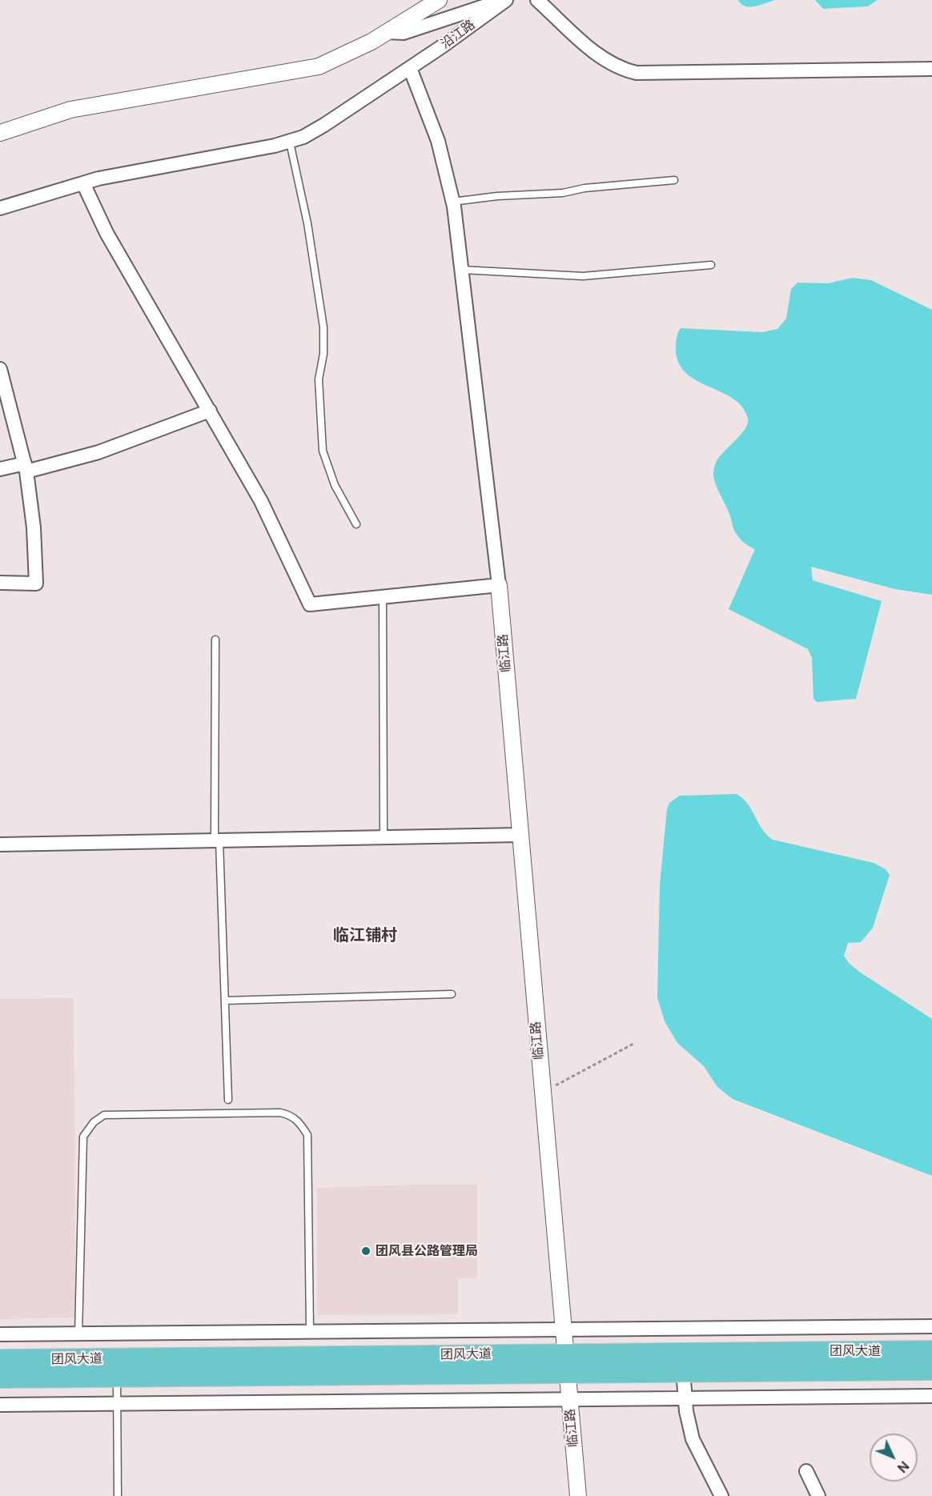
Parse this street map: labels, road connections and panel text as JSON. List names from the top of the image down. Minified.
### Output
{"streets":{"main road":["团风大道"],"street":["沿江路","临江路"]},"crossings":[["临江路","团风大道"]],"districts":["临江铺村"],"places":["团风县公路管理局"],"north":"bottom right"}
